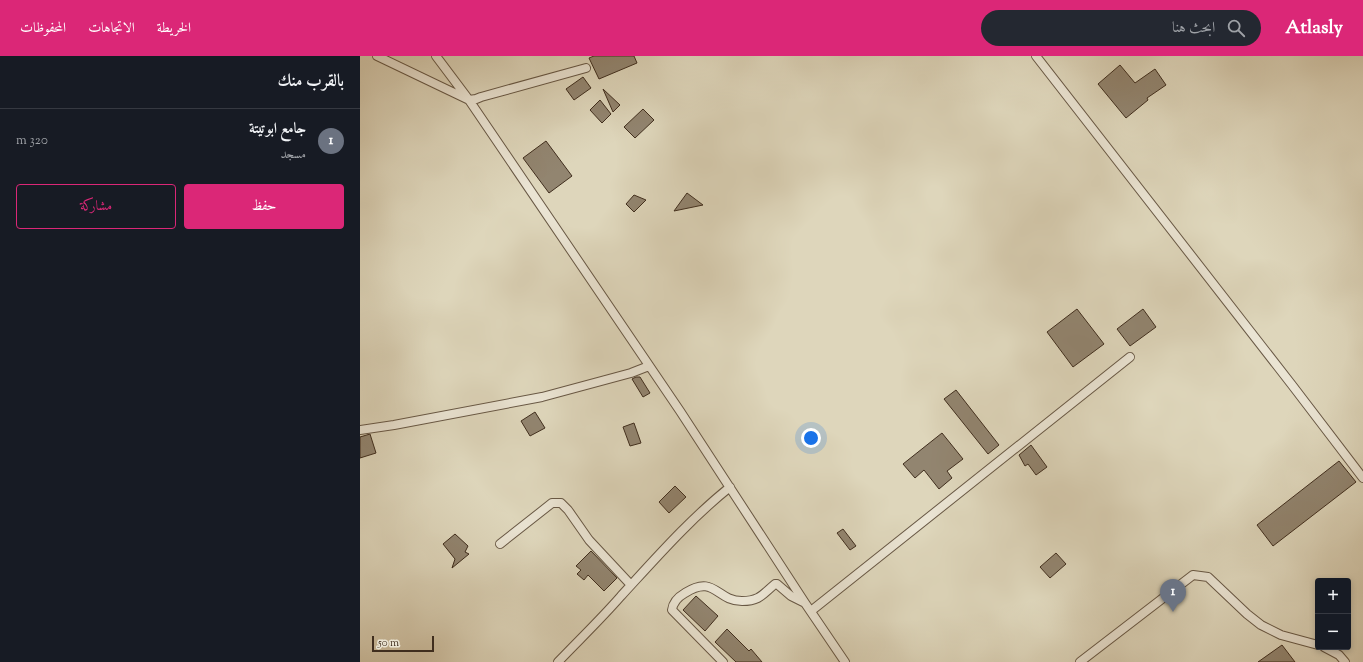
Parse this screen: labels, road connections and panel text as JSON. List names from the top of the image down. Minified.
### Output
{"scale_bar":"50 m","page":{"header":"Atlasly","search":"ابحث هنا","nav":["الخريطة","الاتجاهات","المحفوظات"],"heading":"بالقرب منك","list":[{"mark":"1","name":"جامع ابوتيتة","note":"مسجد","value":"320 m"}],"buttons":["حفظ","مشاركة"],"map_buttons":["+","−"],"pins":"1","scale":"50 m"}}
